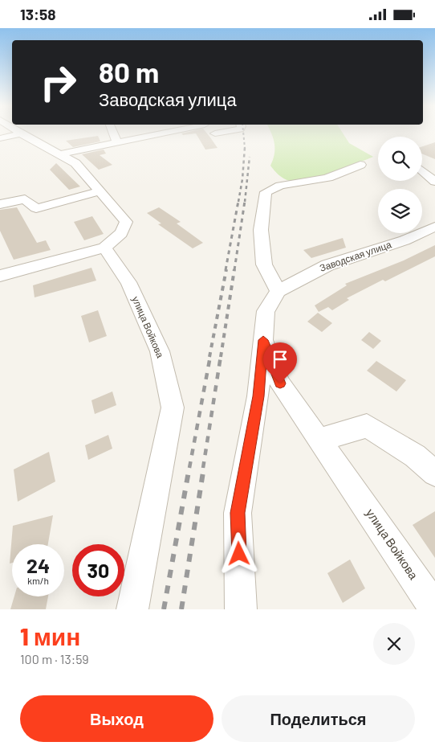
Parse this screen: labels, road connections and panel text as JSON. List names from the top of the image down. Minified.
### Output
{"streets":{"street":["Заводская улица","улица Войкова"]},"crossings":[["Заводская улица","улица Войкова"]],"page":{"status":"13:58","turn":["80 m","Заводская улица"],"speed":"24 km/h","limit":"30","heading":["1 мин","100 m · 13:59"],"buttons":["Выход","Поделиться"]}}
